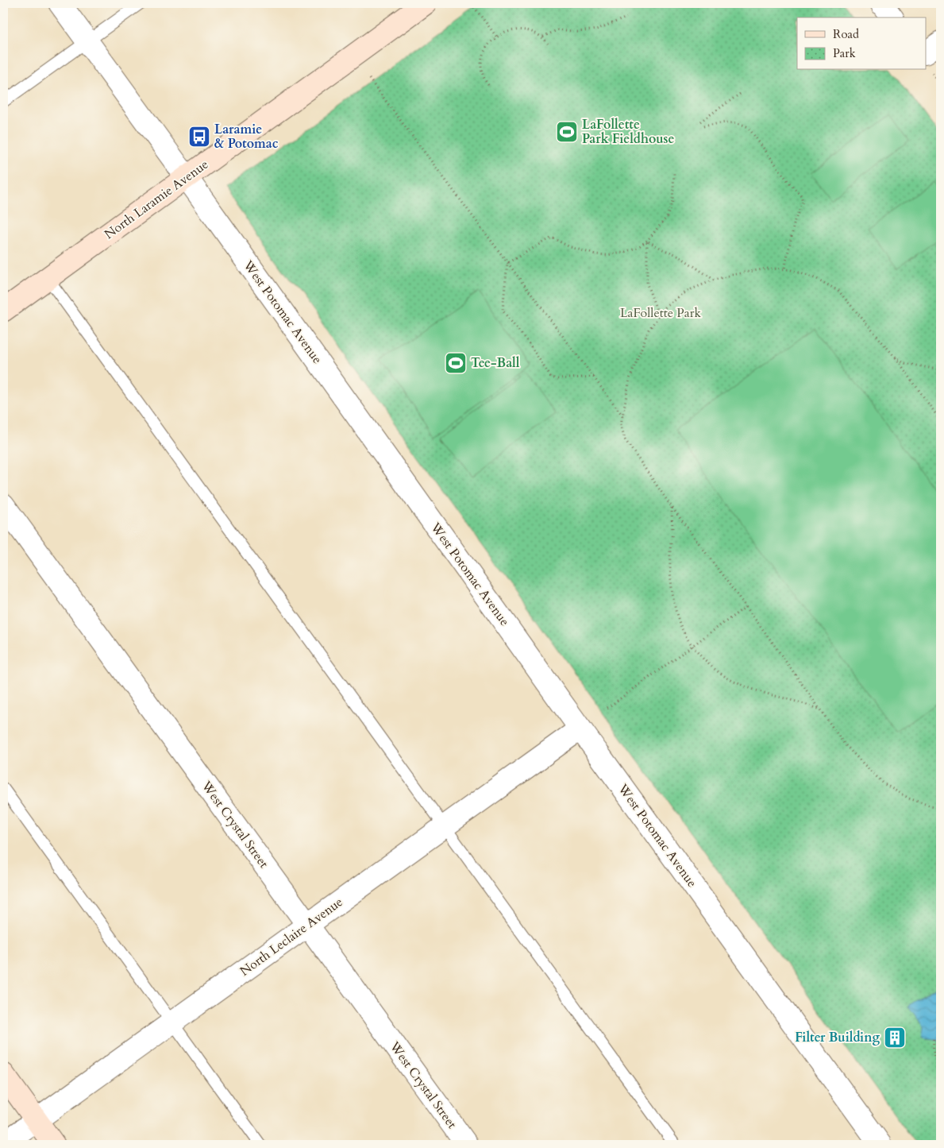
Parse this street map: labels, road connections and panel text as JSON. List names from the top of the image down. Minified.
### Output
{"streets":{"street":["North Laramie Avenue","West Potomac Avenue","West Crystal Street","North Leclaire Avenue"]},"crossings":[["North Laramie Avenue","West Potomac Avenue"],["West Potomac Avenue","North Leclaire Avenue"],["West Crystal Street","North Leclaire Avenue"]],"parks":["LaFollette Park"],"places":{"sports":["LaFollette Park Fieldhouse","Tee-Ball"],"bus stop":["Laramie & Potomac"],"building":["Filter Building"]},"legend":["Road","Park"]}
